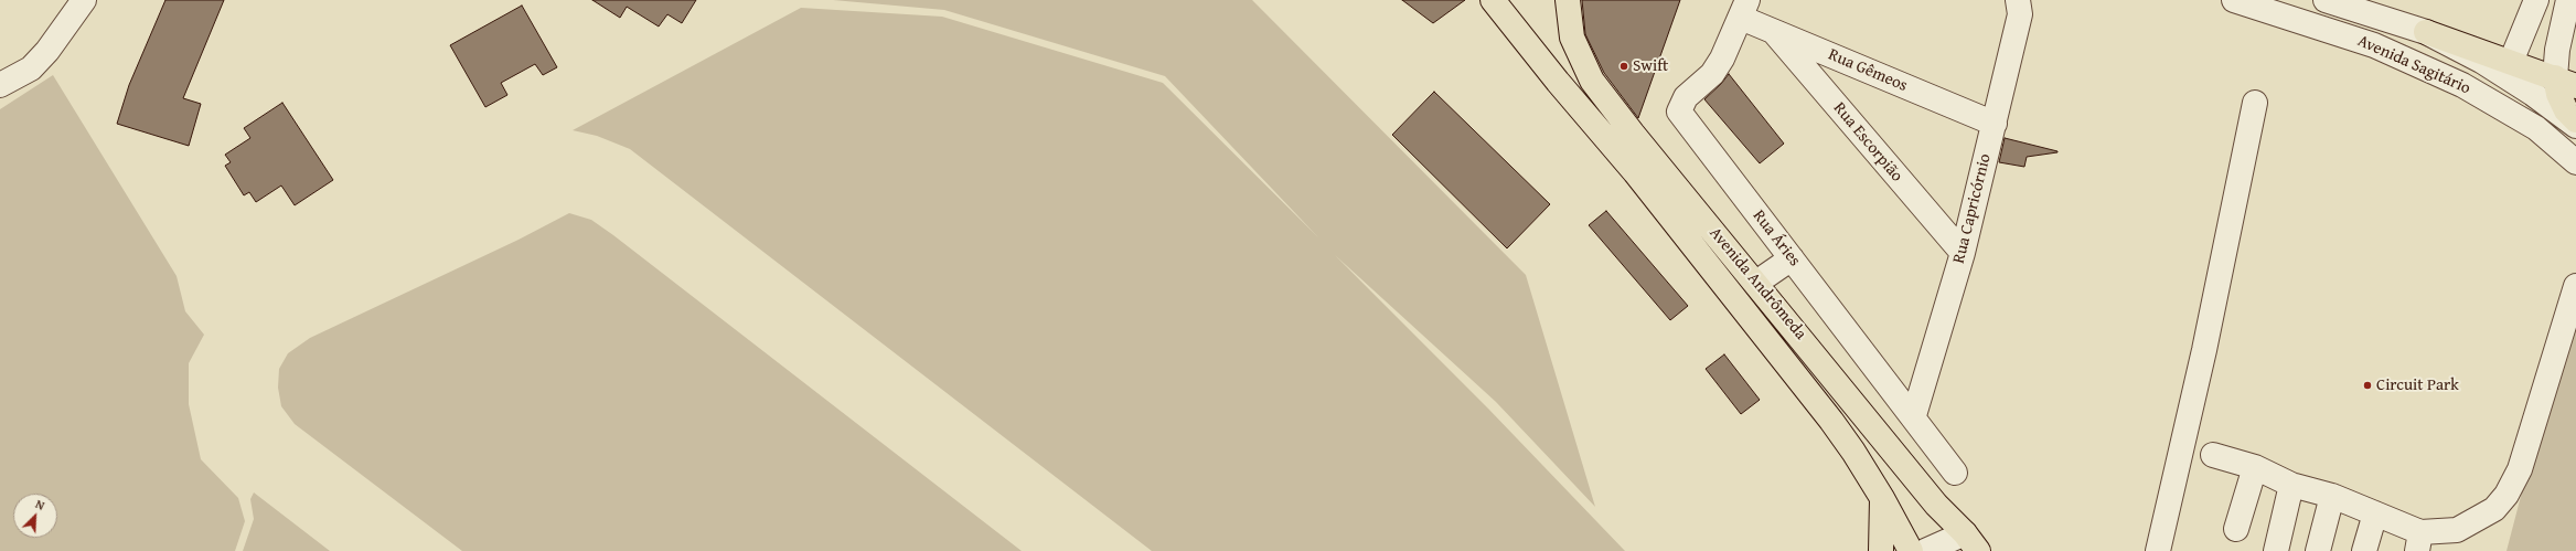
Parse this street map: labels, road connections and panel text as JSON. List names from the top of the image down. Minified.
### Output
{"streets":{"main road":["Avenida Andrômeda"],"street":["Avenida Sagitário","Rua Gêmeos","Rua Escorpião","Rua Capricórnio","Rua Áries"]},"crossings":[["Rua Gêmeos","Rua Escorpião"],["Rua Gêmeos","Rua Capricórnio"],["Rua Gêmeos","Rua Áries"],["Rua Escorpião","Rua Capricórnio"],["Rua Capricórnio","Rua Áries"]],"places":["Swift","Circuit Park"],"north":"top right"}
